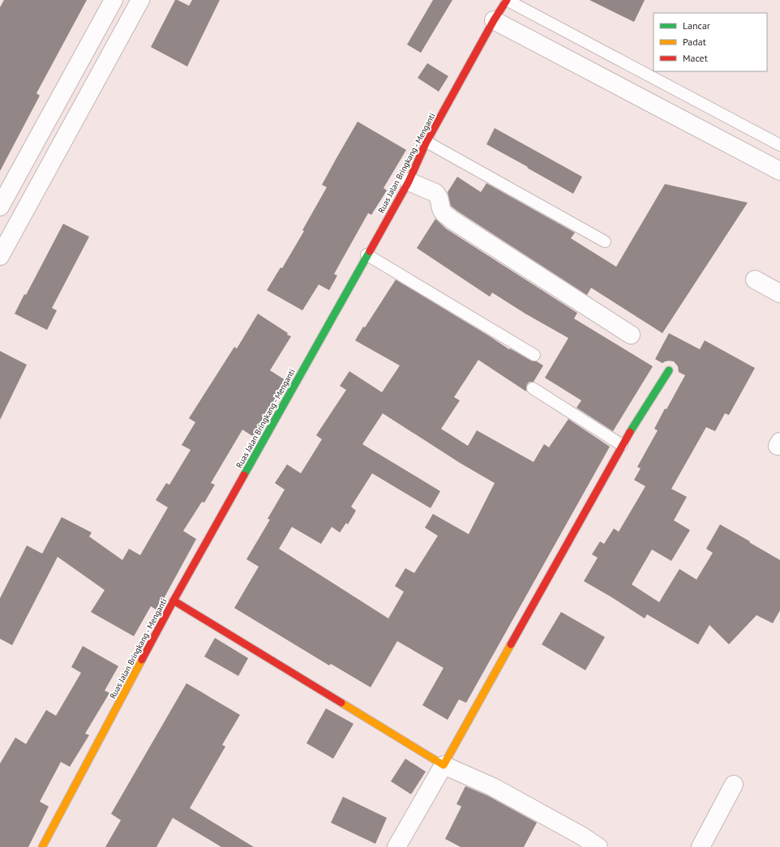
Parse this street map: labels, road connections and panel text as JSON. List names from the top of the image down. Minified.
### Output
{"streets":{"main road":["Ruas Jalan Bringkang - Menganti"]},"legend":["Lancar","Padat","Macet"]}
